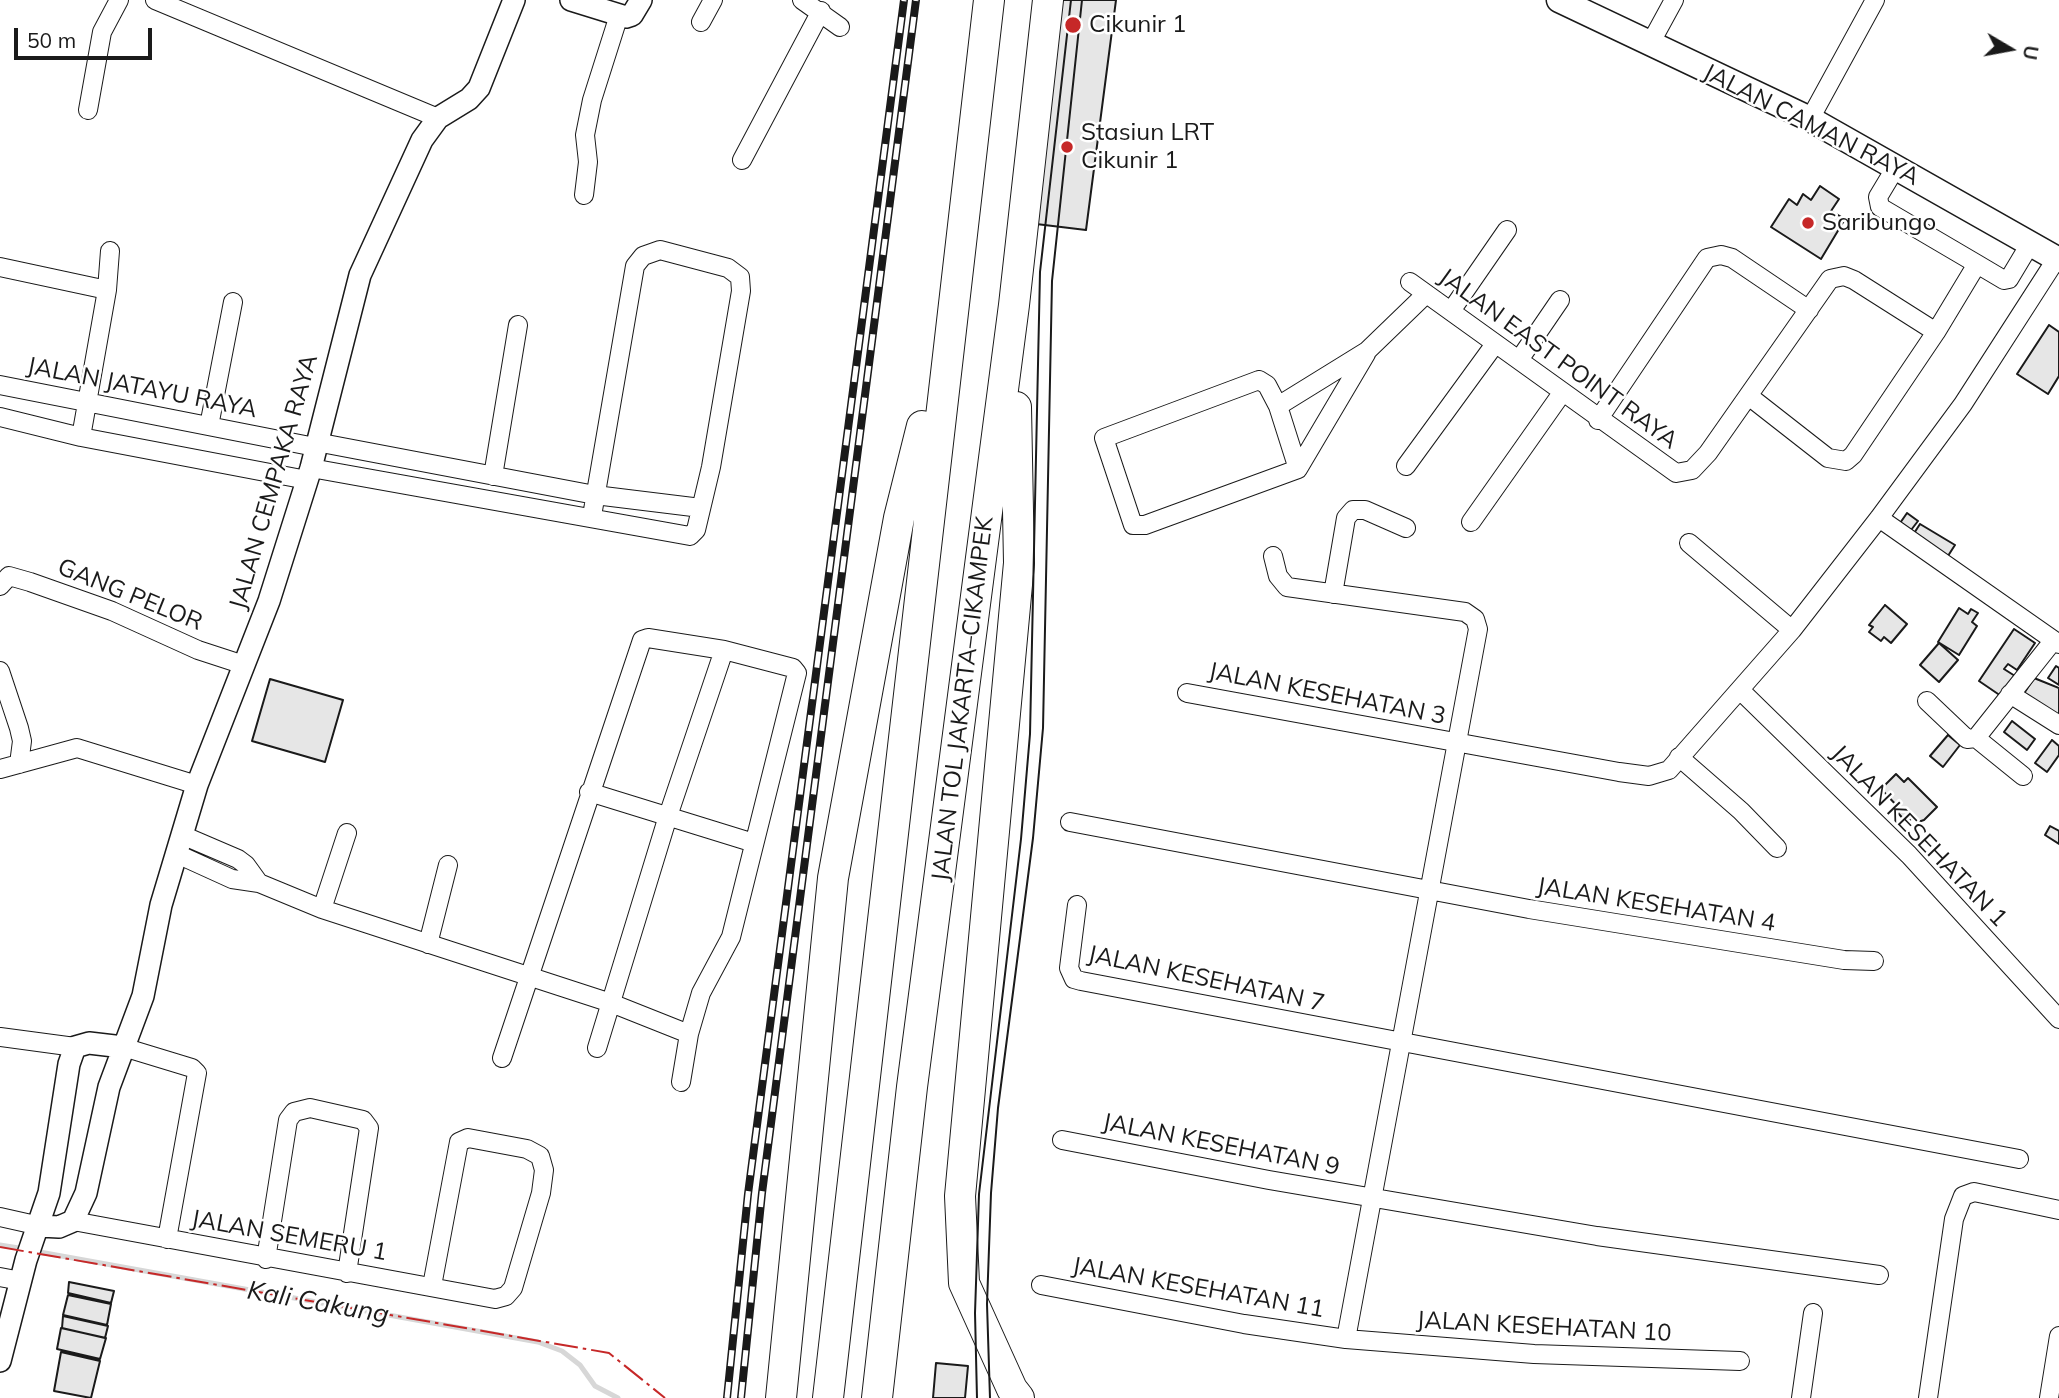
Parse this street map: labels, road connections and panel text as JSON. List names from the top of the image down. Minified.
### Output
{"streets":{"highway":["JALAN TOL JAKARTA–CIKAMPEK"],"main road":["JALAN CAMAN RAYA"],"street":["JALAN EAST POINT RAYA","JALAN JATAYU RAYA","JALAN CEMPAKA RAYA","GANG PELOR","JALAN KESEHATAN 3","JALAN KESEHATAN 1","JALAN KESEHATAN 4","JALAN KESEHATAN 7","JALAN KESEHATAN 9","JALAN SEMERU 1","JALAN KESEHATAN 11","JALAN KESEHATAN 10"]},"crossings":[["JALAN CAMAN RAYA","JALAN KESEHATAN 3"],["JALAN JATAYU RAYA","JALAN CEMPAKA RAYA"],["JALAN CEMPAKA RAYA","GANG PELOR"],["JALAN CEMPAKA RAYA","JALAN SEMERU 1"],["JALAN KESEHATAN 3","JALAN KESEHATAN 1"],["JALAN KESEHATAN 11","JALAN KESEHATAN 10"]],"water":["Kali Cakung"],"places":["Cikunir 1","Stasiun LRT Cikunir 1","Saribungo"],"scale_bar":"50 m","north":"right"}
